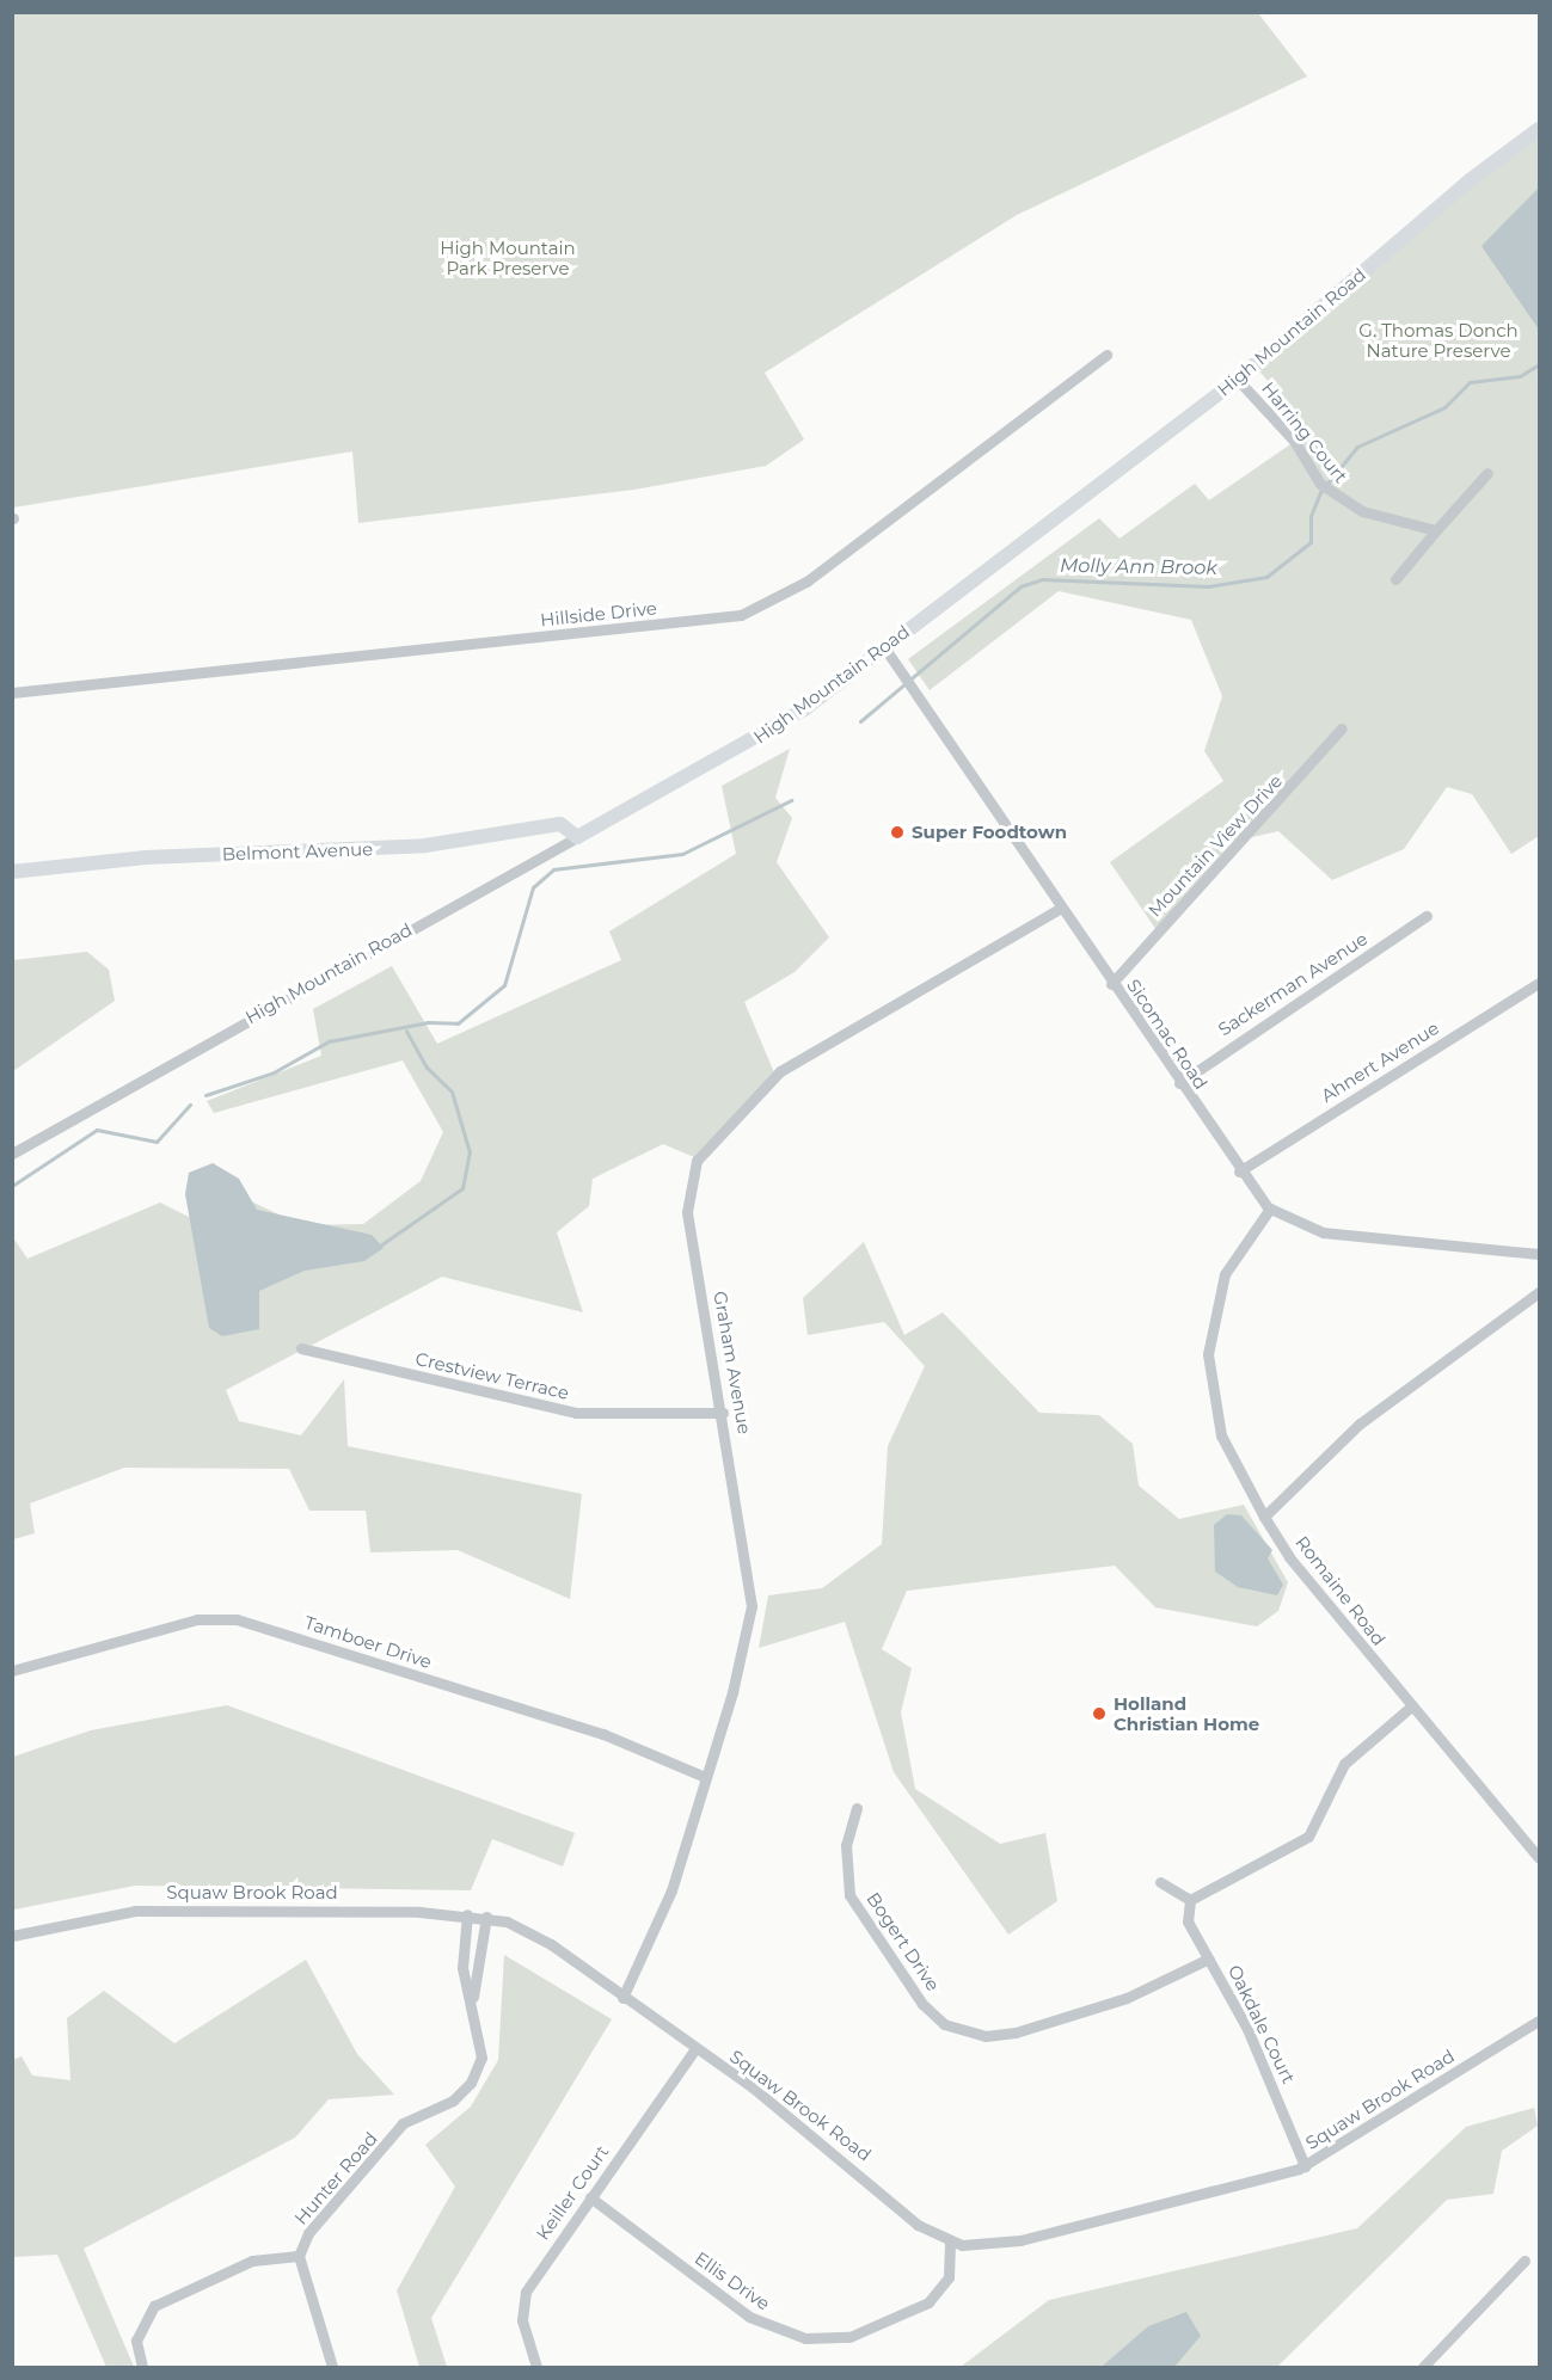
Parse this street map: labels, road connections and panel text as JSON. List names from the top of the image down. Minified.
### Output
{"streets":{"main road":["High Mountain Road","Belmont Avenue"],"street":["Harring Court","Hillside Drive","Mountain View Drive","Sackerman Avenue","Sicomac Road","Ahnert Avenue","Graham Avenue","Crestview Terrace","Romaine Road","Tamboer Drive","Squaw Brook Road","Bogert Drive","Oakdale Court","Hunter Road","Keiller Court","Ellis Drive"]},"crossings":[["High Mountain Road","Harring Court"],["High Mountain Road","Belmont Avenue"],["High Mountain Road","Sicomac Road"],["Mountain View Drive","Sicomac Road"],["Sackerman Avenue","Sicomac Road"],["Sicomac Road","Ahnert Avenue"],["Sicomac Road","Graham Avenue"],["Sicomac Road","Romaine Road"],["Graham Avenue","Crestview Terrace"],["Graham Avenue","Tamboer Drive"],["Graham Avenue","Squaw Brook Road"],["Squaw Brook Road","Oakdale Court"],["Squaw Brook Road","Hunter Road"],["Squaw Brook Road","Keiller Court"],["Squaw Brook Road","Ellis Drive"],["Bogert Drive","Oakdale Court"],["Keiller Court","Ellis Drive"]],"water":["Molly Ann Brook"],"parks":["High Mountain Park Preserve","G. Thomas Donch Nature Preserve"],"places":["Super Foodtown","Holland Christian Home"]}
